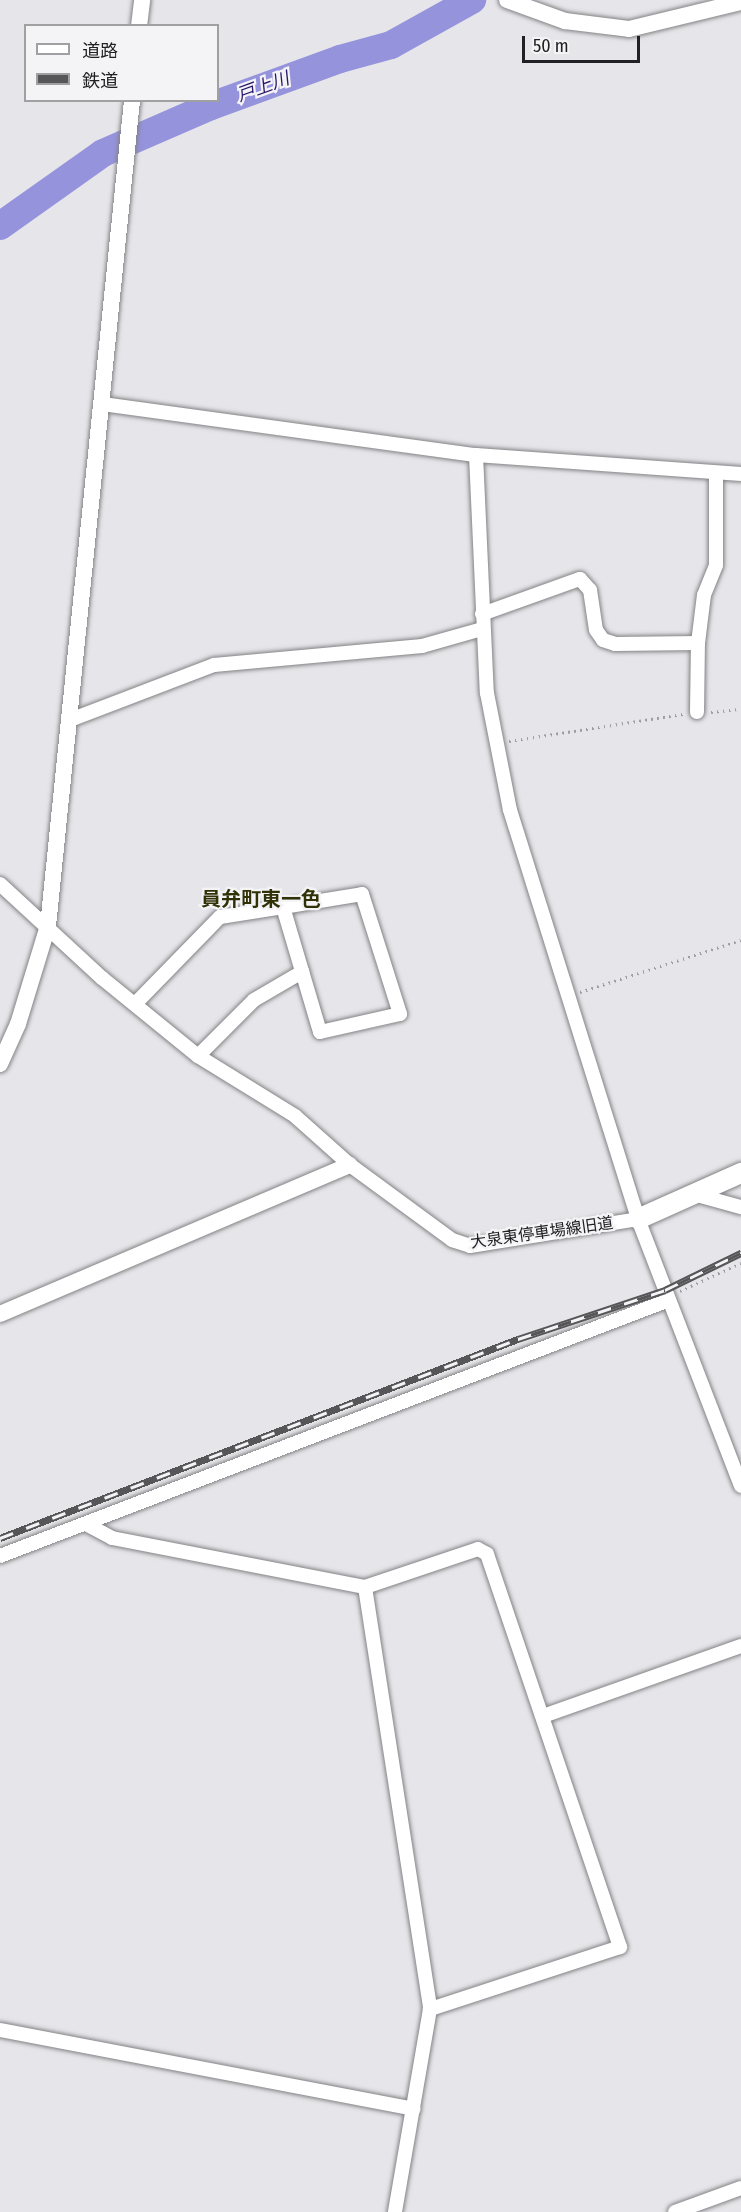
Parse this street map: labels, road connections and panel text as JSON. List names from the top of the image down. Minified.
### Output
{"streets":{"street":["大泉東停車場線旧道"]},"districts":["員弁町東一色"],"water":["戸上川"],"legend":["道路","鉄道"],"scale_bar":"50 m"}
